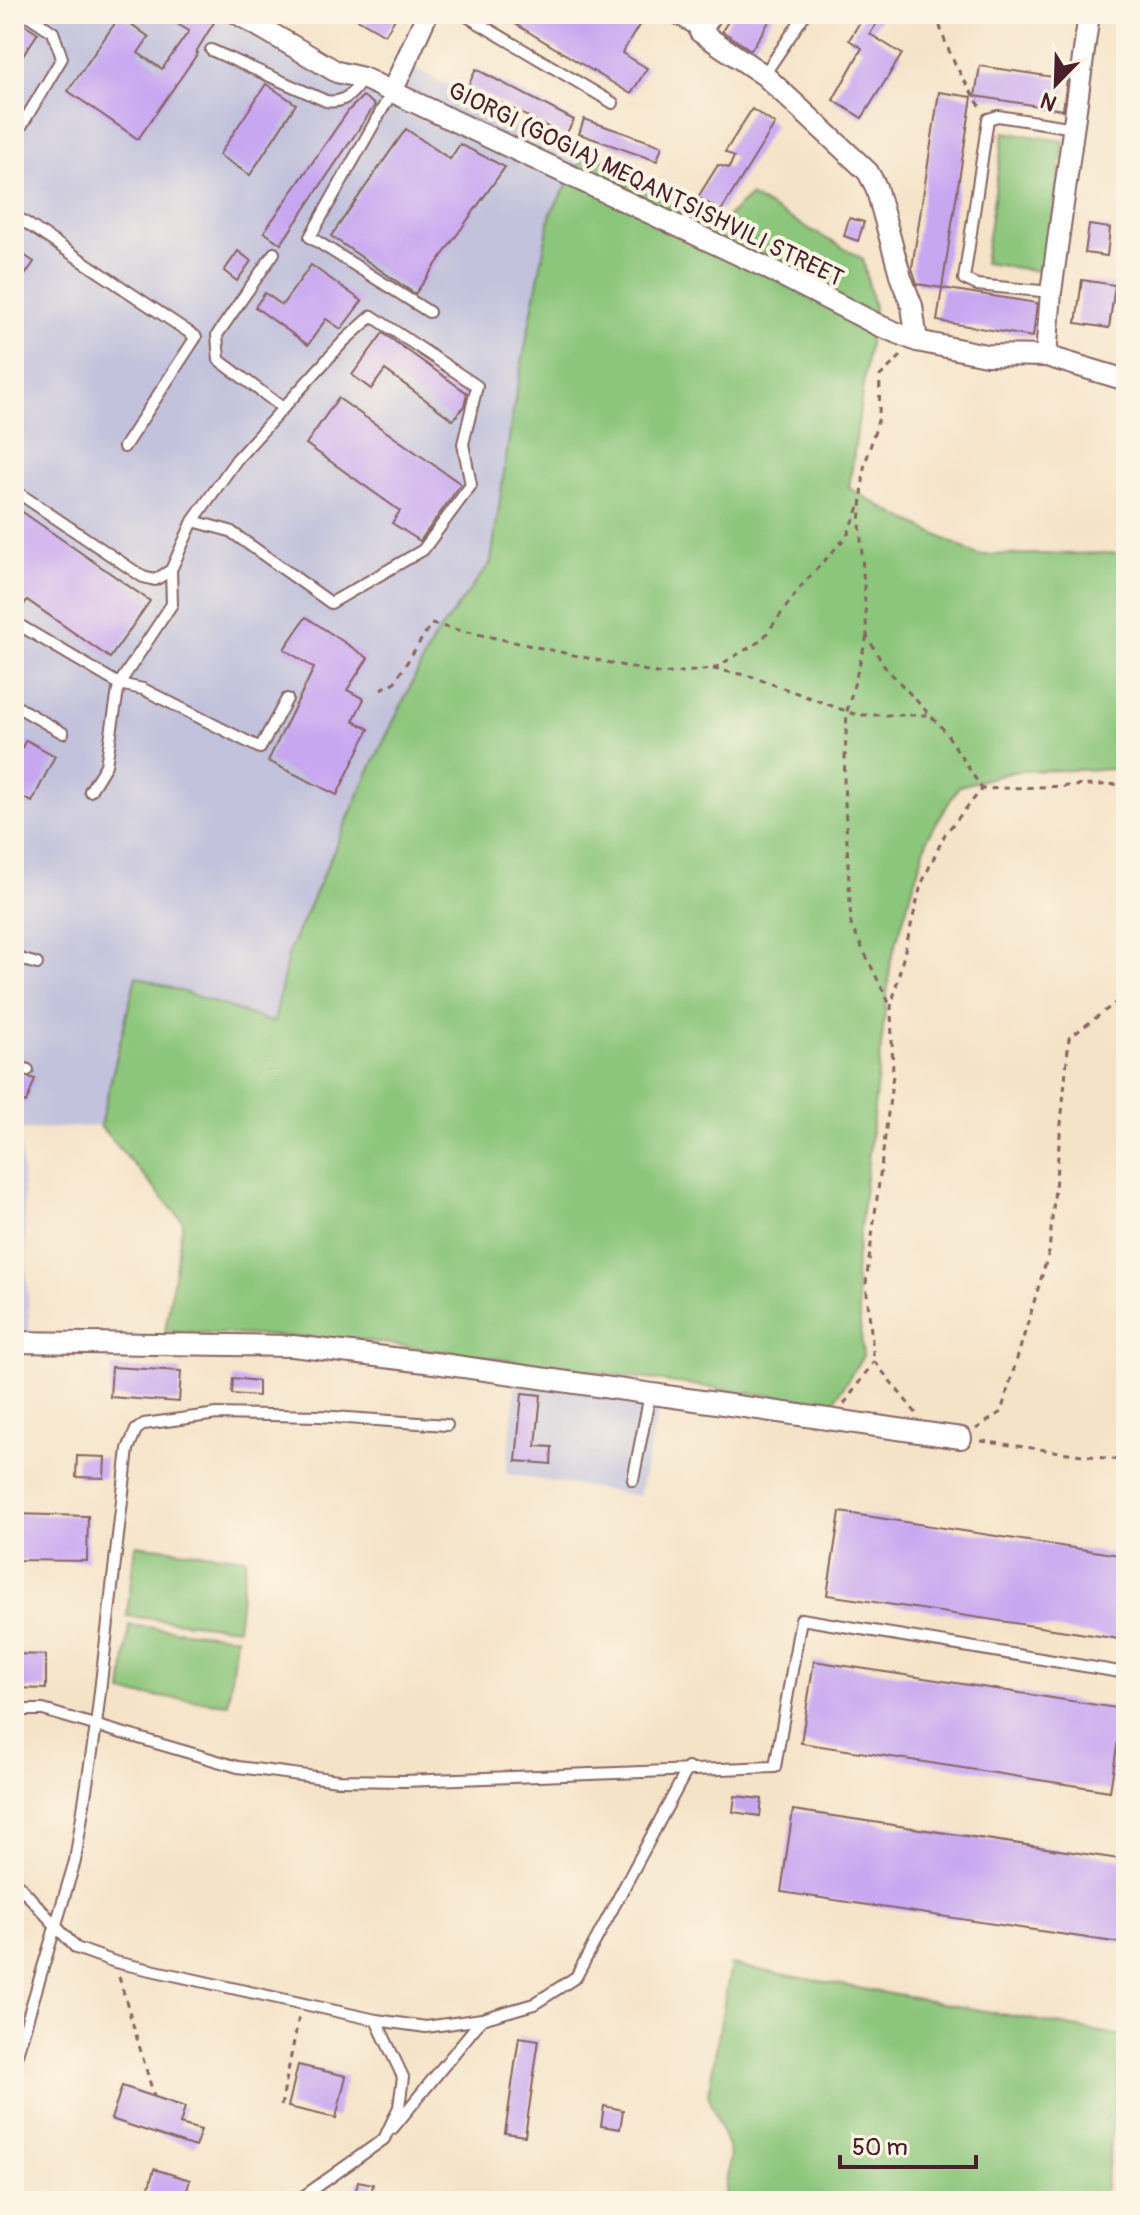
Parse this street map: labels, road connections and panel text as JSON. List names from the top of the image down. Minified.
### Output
{"streets":{"street":["GIORGI (GOGIA) MEQANTSISHVILI STREET"]},"scale_bar":"50 m","north":"bottom left"}
